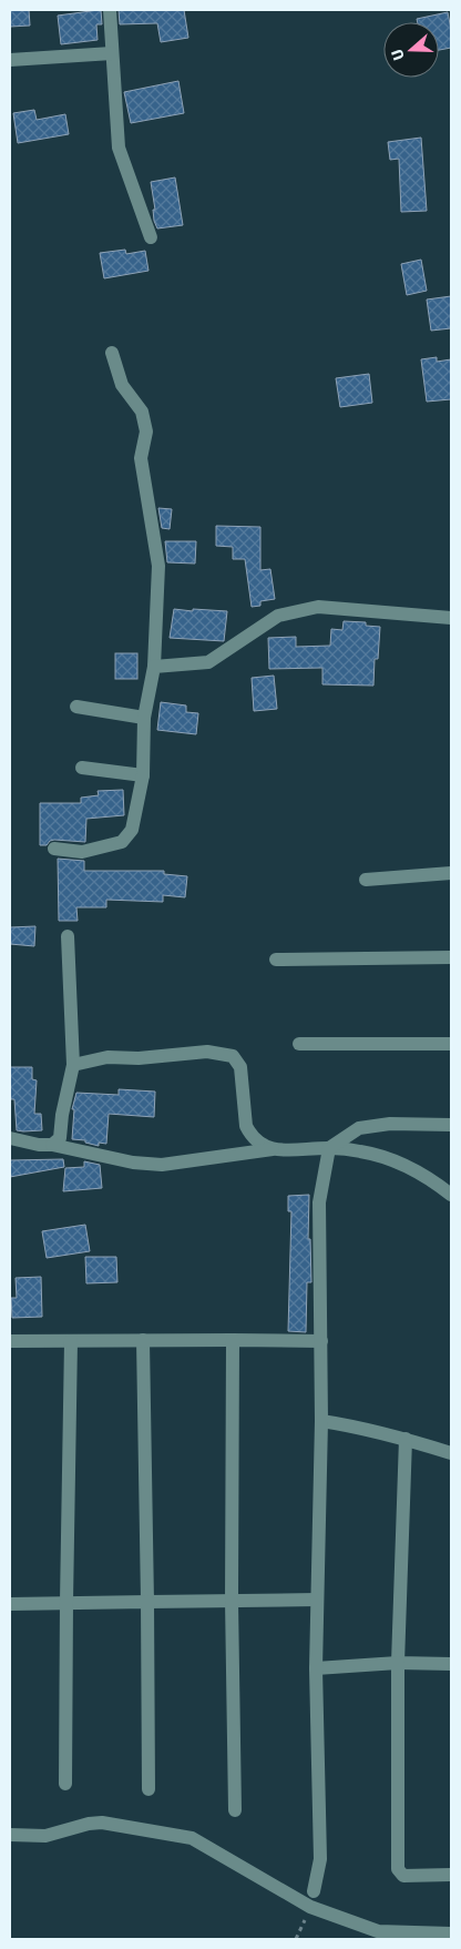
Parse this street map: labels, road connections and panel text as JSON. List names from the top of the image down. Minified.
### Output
{"north":"left"}
